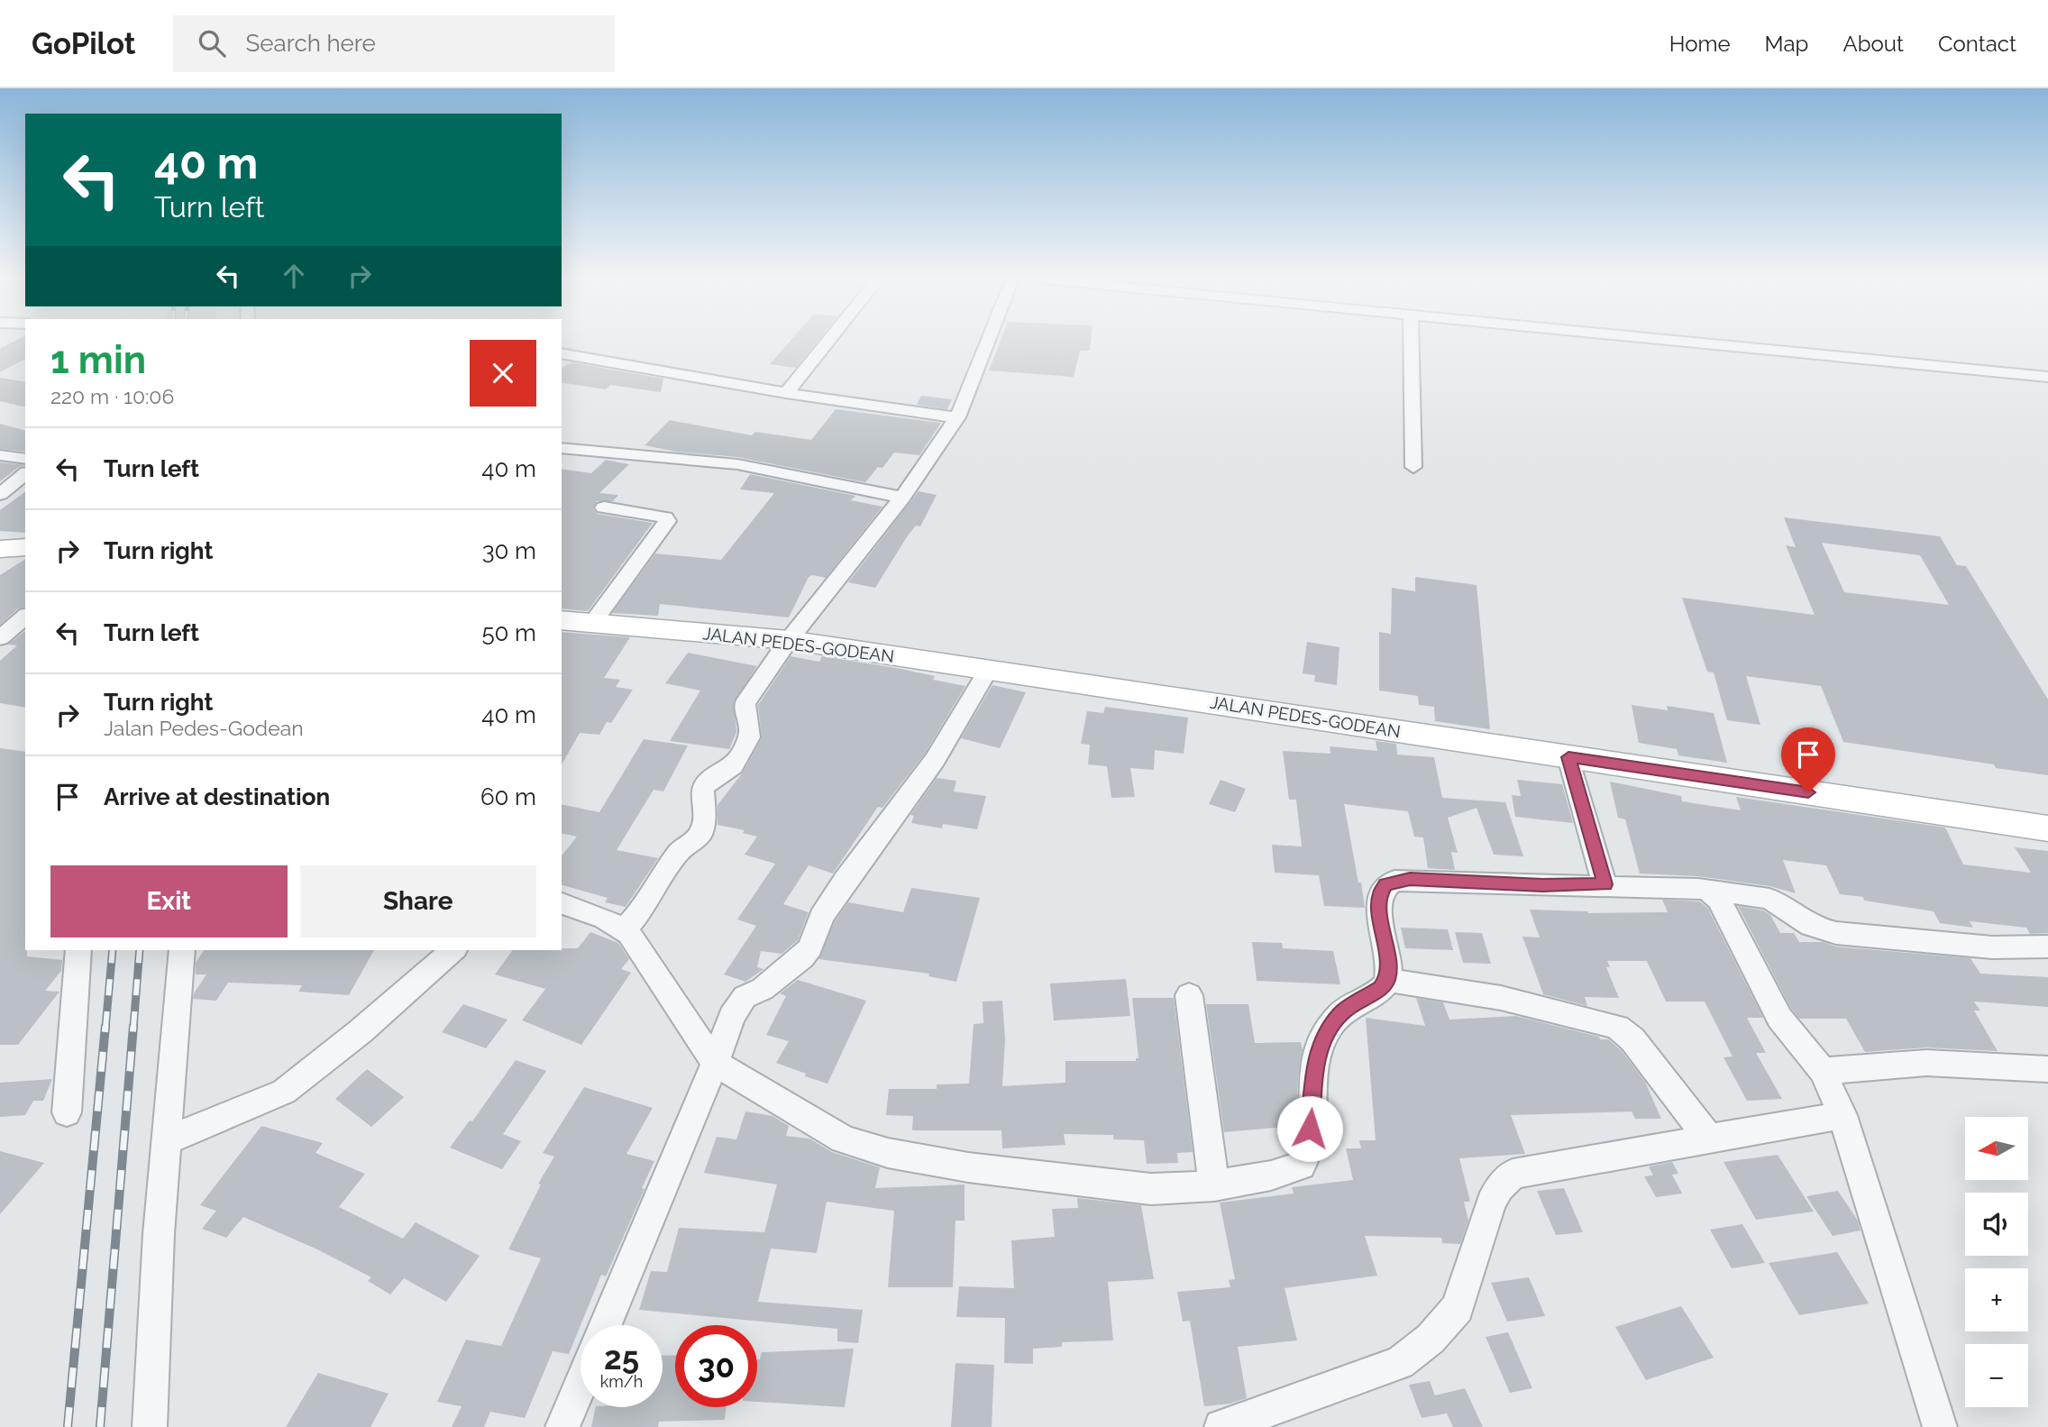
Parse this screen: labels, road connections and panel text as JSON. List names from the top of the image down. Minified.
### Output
{"streets":{"street":["JALAN PEDES-GODEAN"]},"north":"left","page":{"header":"GoPilot","search":"Search here","nav":["Home","Map","About","Contact"],"turn":["40 m","Turn left"],"heading":["1 min","220 m · 10:06"],"list":[{"name":"Turn left","value":"40 m"},{"name":"Turn right","value":"30 m"},{"name":"Turn left","value":"50 m"},{"name":"Turn right","note":"Jalan Pedes-Godean","value":"40 m"},{"name":"Arrive at destination","value":"60 m"}],"buttons":["Exit","Share"],"map_buttons":["+","−"],"speed":"25 km/h","limit":"30"}}
